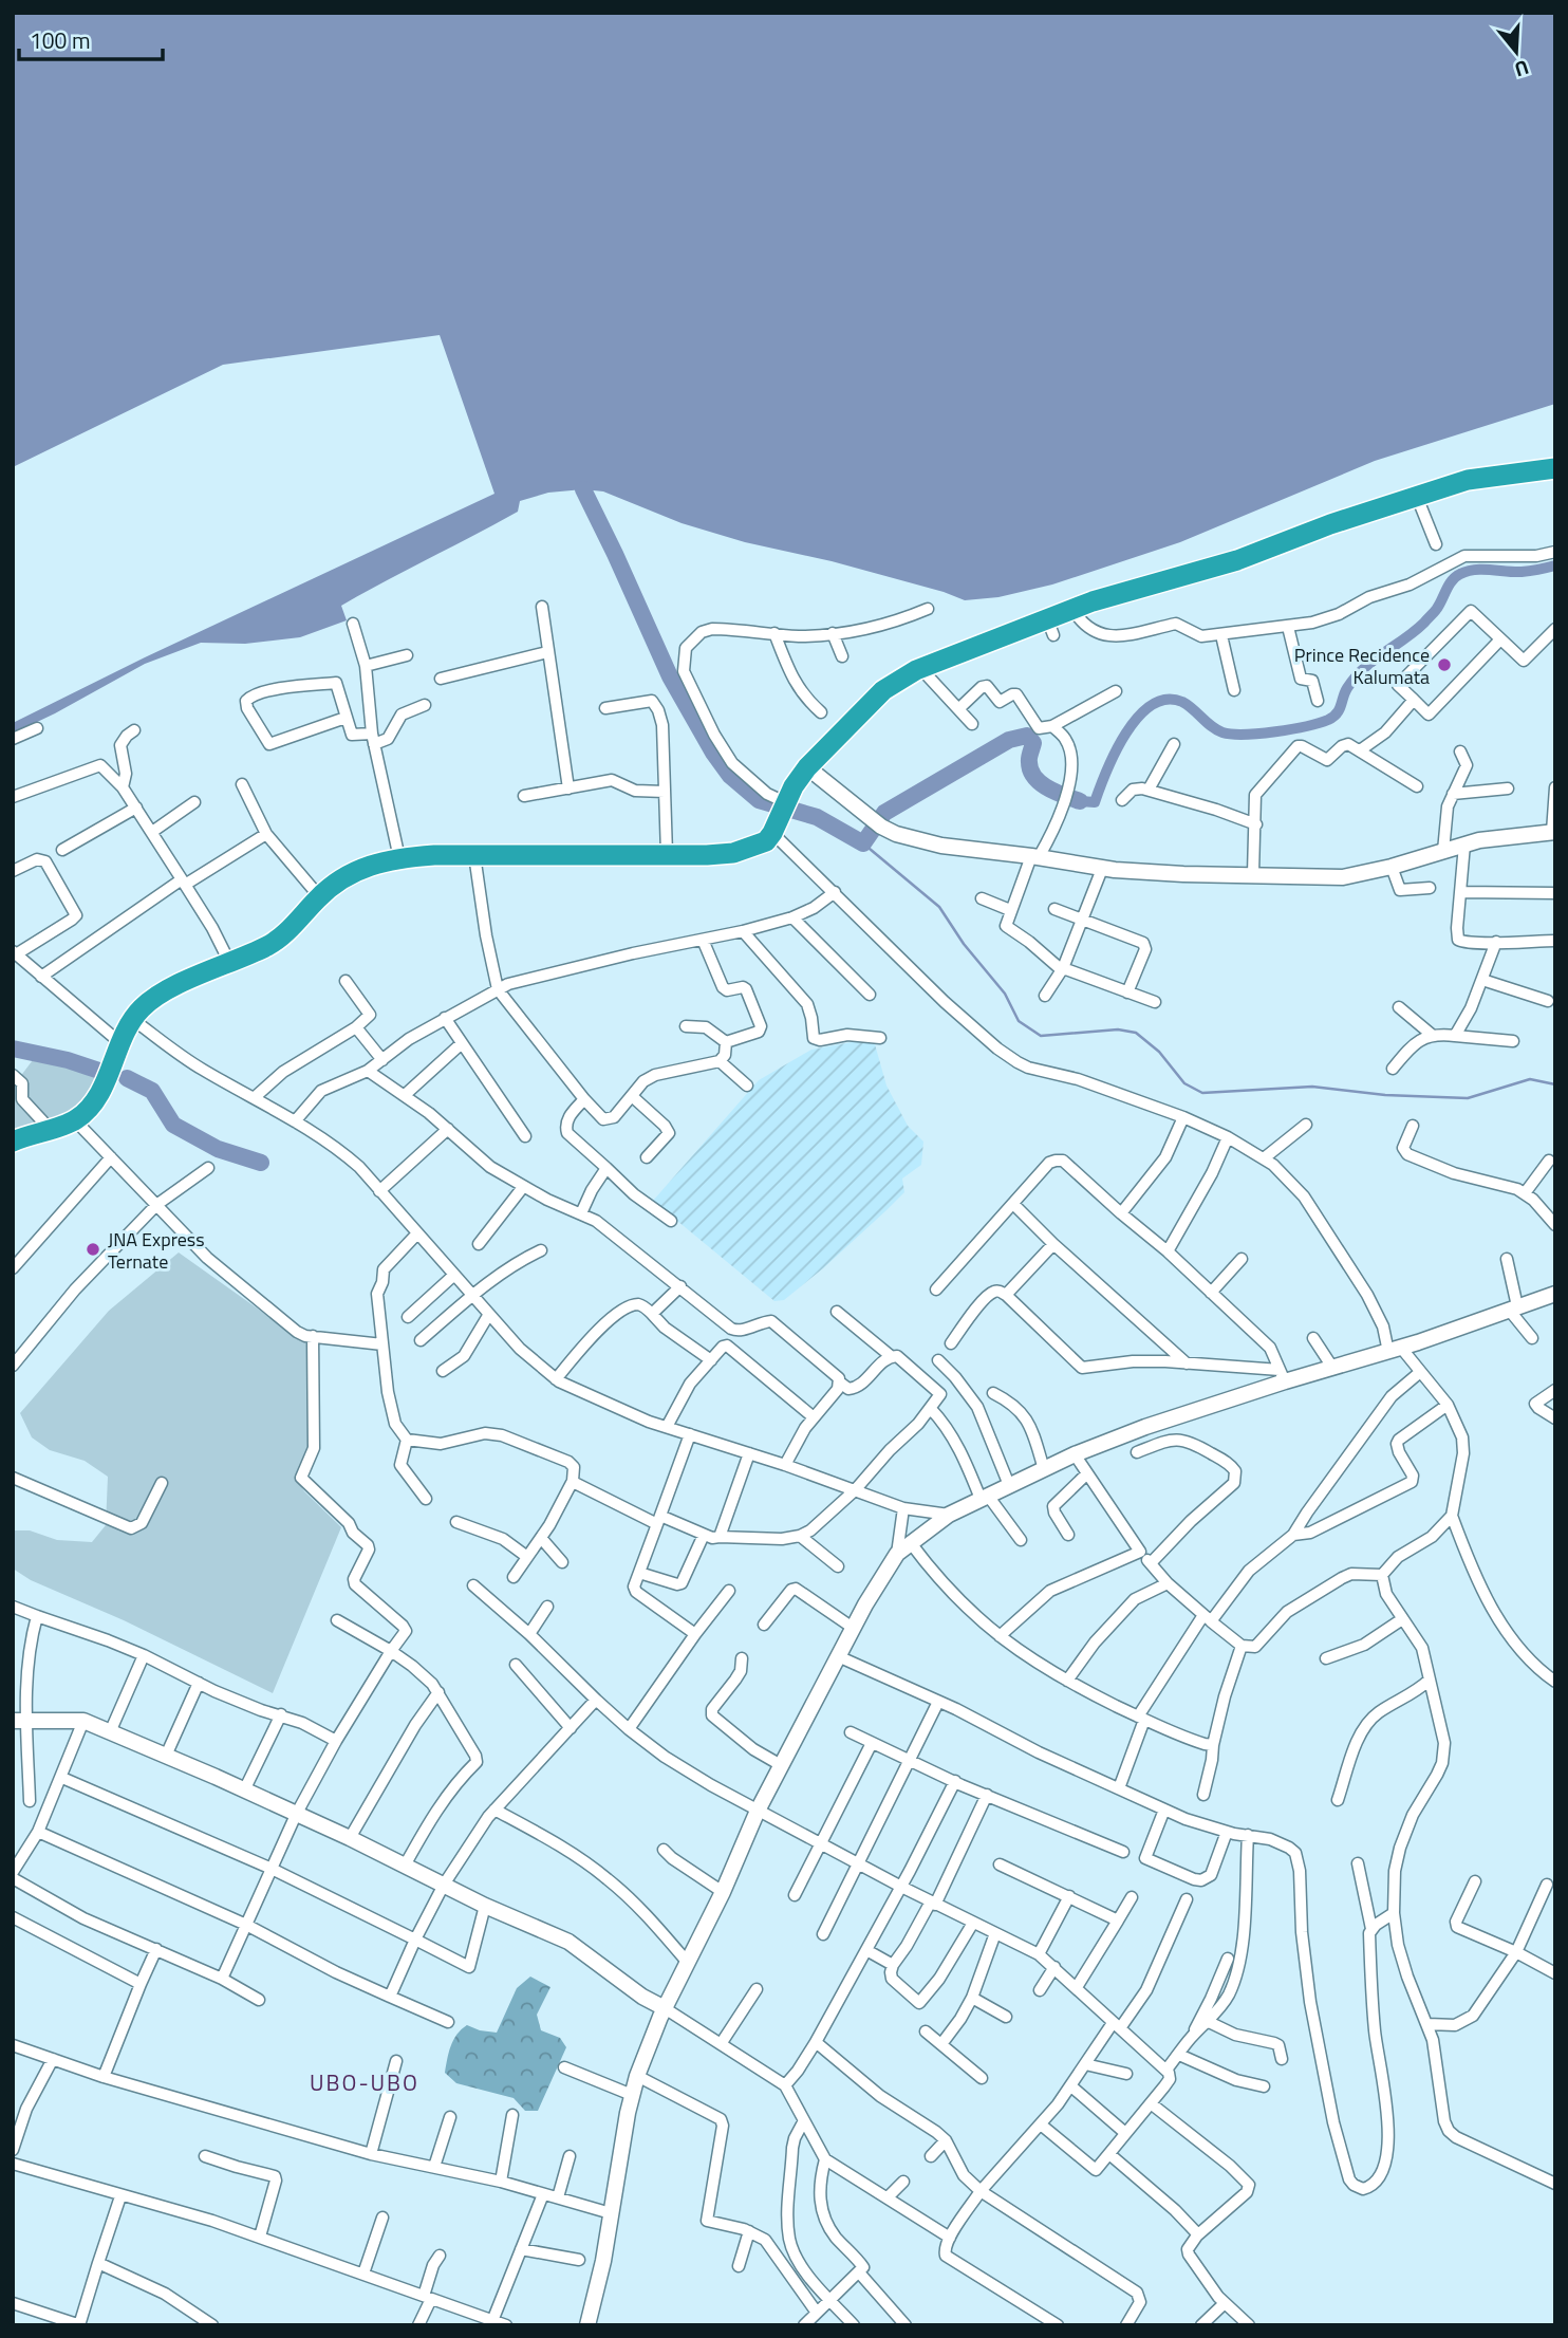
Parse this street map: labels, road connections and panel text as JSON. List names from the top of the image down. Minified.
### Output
{"districts":["UBO-UBO"],"places":["Prince Recidence Kalumata","JNA Express Ternate"],"scale_bar":"100 m","north":"bottom"}
